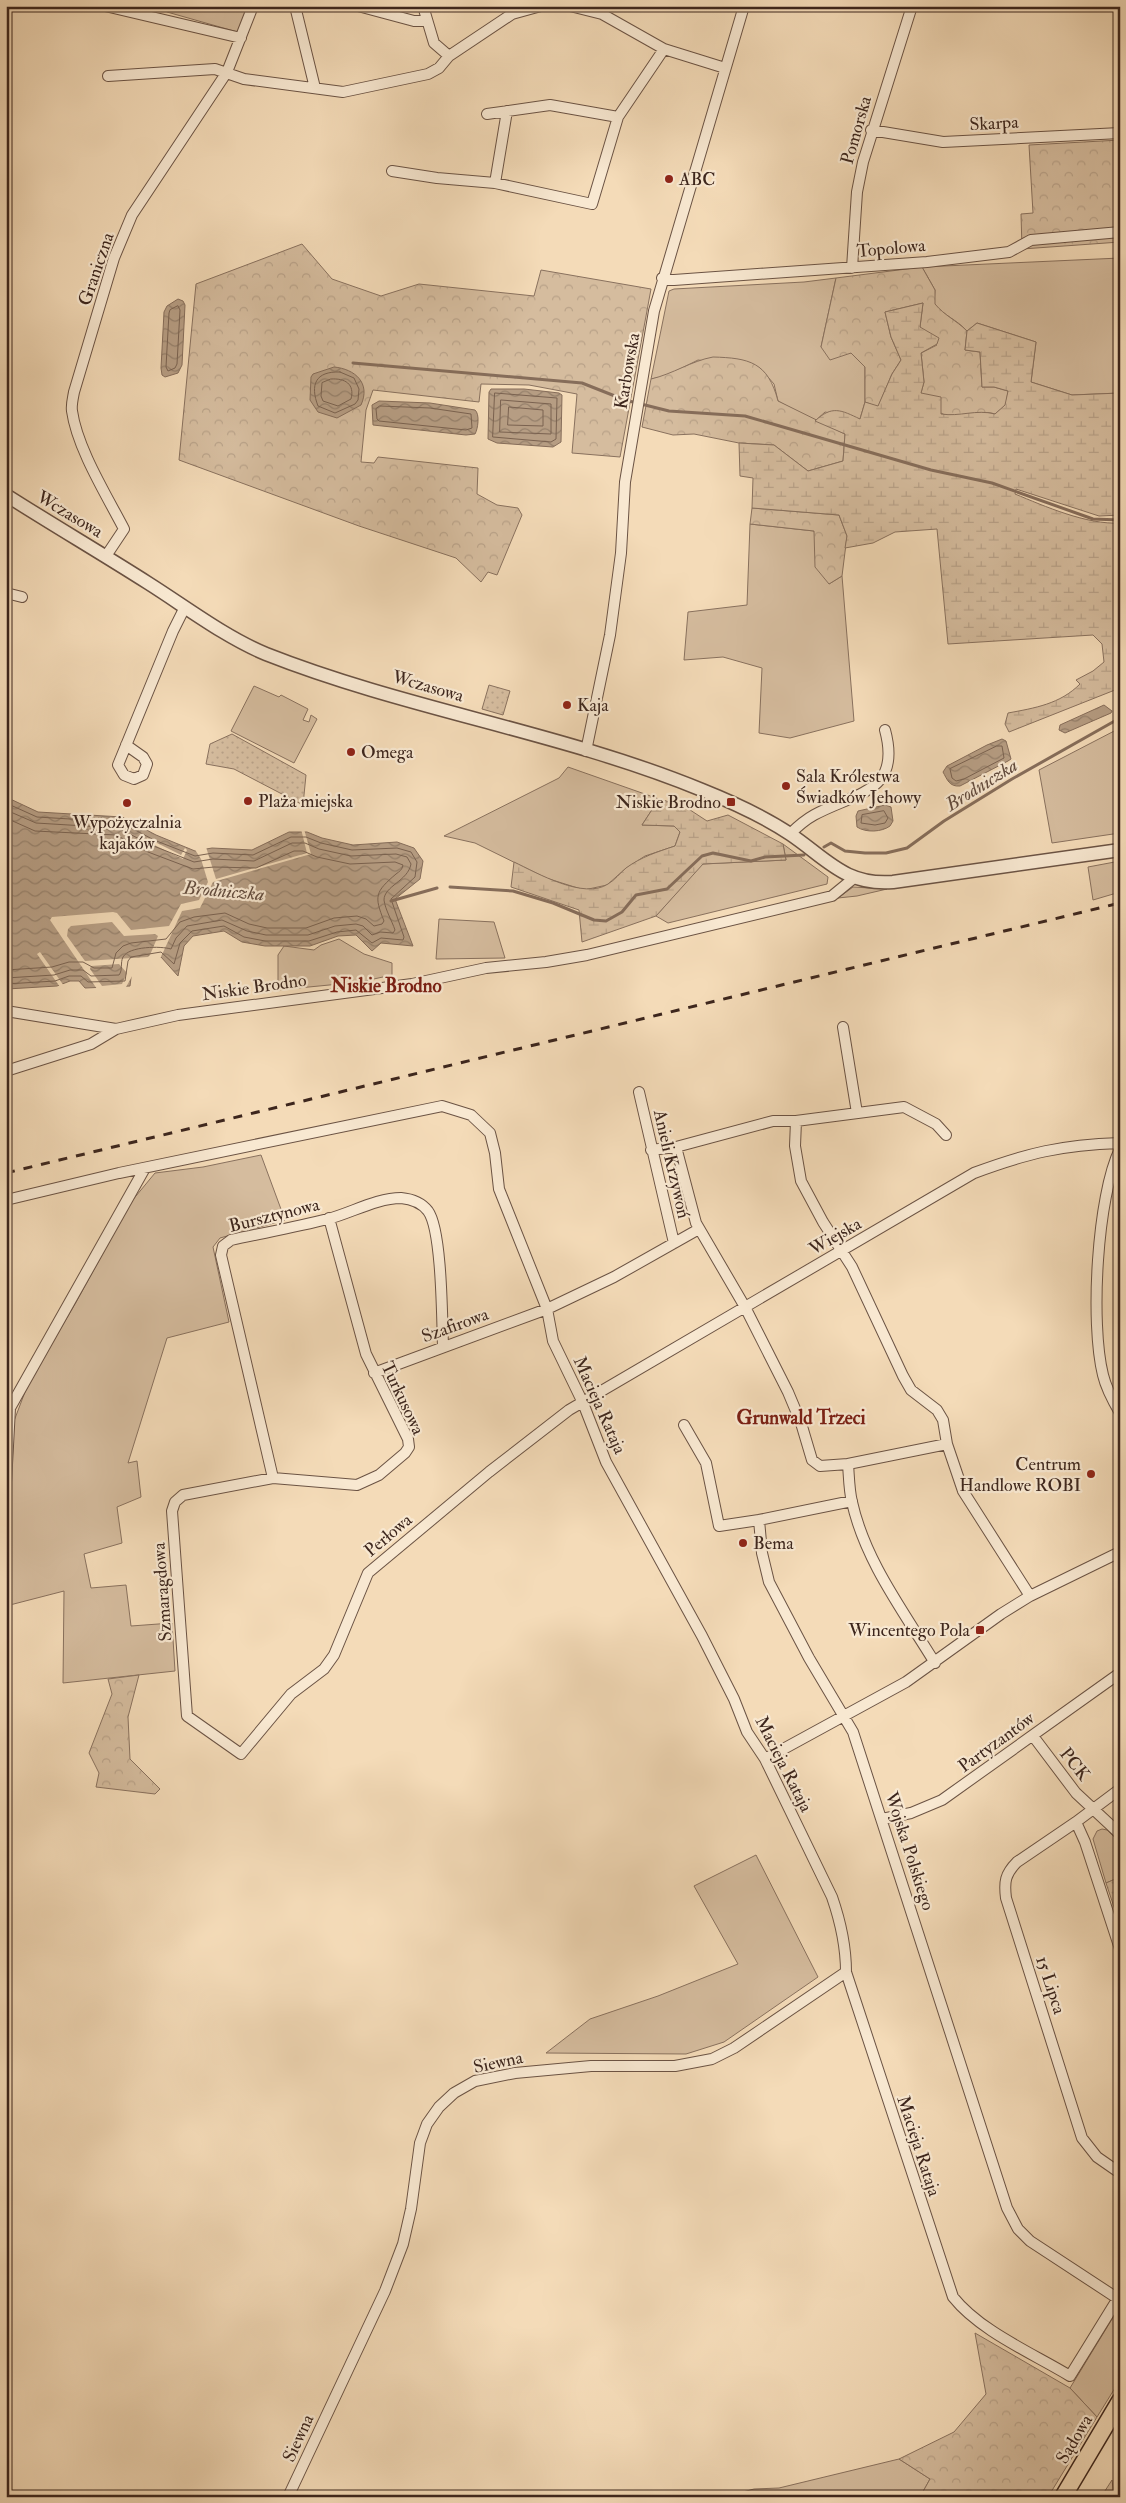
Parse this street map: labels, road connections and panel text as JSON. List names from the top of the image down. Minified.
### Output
{"streets":{"main road":["Sądowa"],"street":["Skarpa","Pomorska","Topolowa","Graniczna","Karbowska","Wczasowa","Niskie Brodno","Anieli Krzywoń","Bursztynowa","Wiejska","Szafirowa","Turkusowa","Macieja Rataja","Perłowa","Szmaragdowa","Partyzantów","PCK","Wojska Polskiego","15 Lipca","Siewna"]},"crossings":[["Skarpa","Pomorska"],["Pomorska","Topolowa"],["Topolowa","Karbowska"],["Graniczna","Wczasowa"],["Karbowska","Wczasowa"],["Wczasowa","Niskie Brodno"],["Anieli Krzywoń","Szafirowa"],["Anieli Krzywoń","Macieja Rataja"],["Bursztynowa","Szafirowa"],["Bursztynowa","Turkusowa"],["Bursztynowa","Szmaragdowa"],["Wiejska","Macieja Rataja"],["Wiejska","Perłowa"],["Szafirowa","Turkusowa"],["Szafirowa","Macieja Rataja"],["Turkusowa","Szmaragdowa"],["Macieja Rataja","Perłowa"],["Macieja Rataja","Wojska Polskiego"],["Macieja Rataja","Siewna"],["Perłowa","Szmaragdowa"],["Partyzantów","PCK"],["Partyzantów","Wojska Polskiego"],["PCK","15 Lipca"]],"districts":["Niskie Brodno","Grunwald Trzeci"],"water":["Brodniczka"],"places":{"other":["ABC","Kaja","Omega","Sala Królestwa Świadków Jehowy","Plaża miejska","Wypożyczalnia kajaków","Centrum Handlowe ROBI","Bema"],"transit":["Niskie Brodno","Wincentego Pola"]}}
